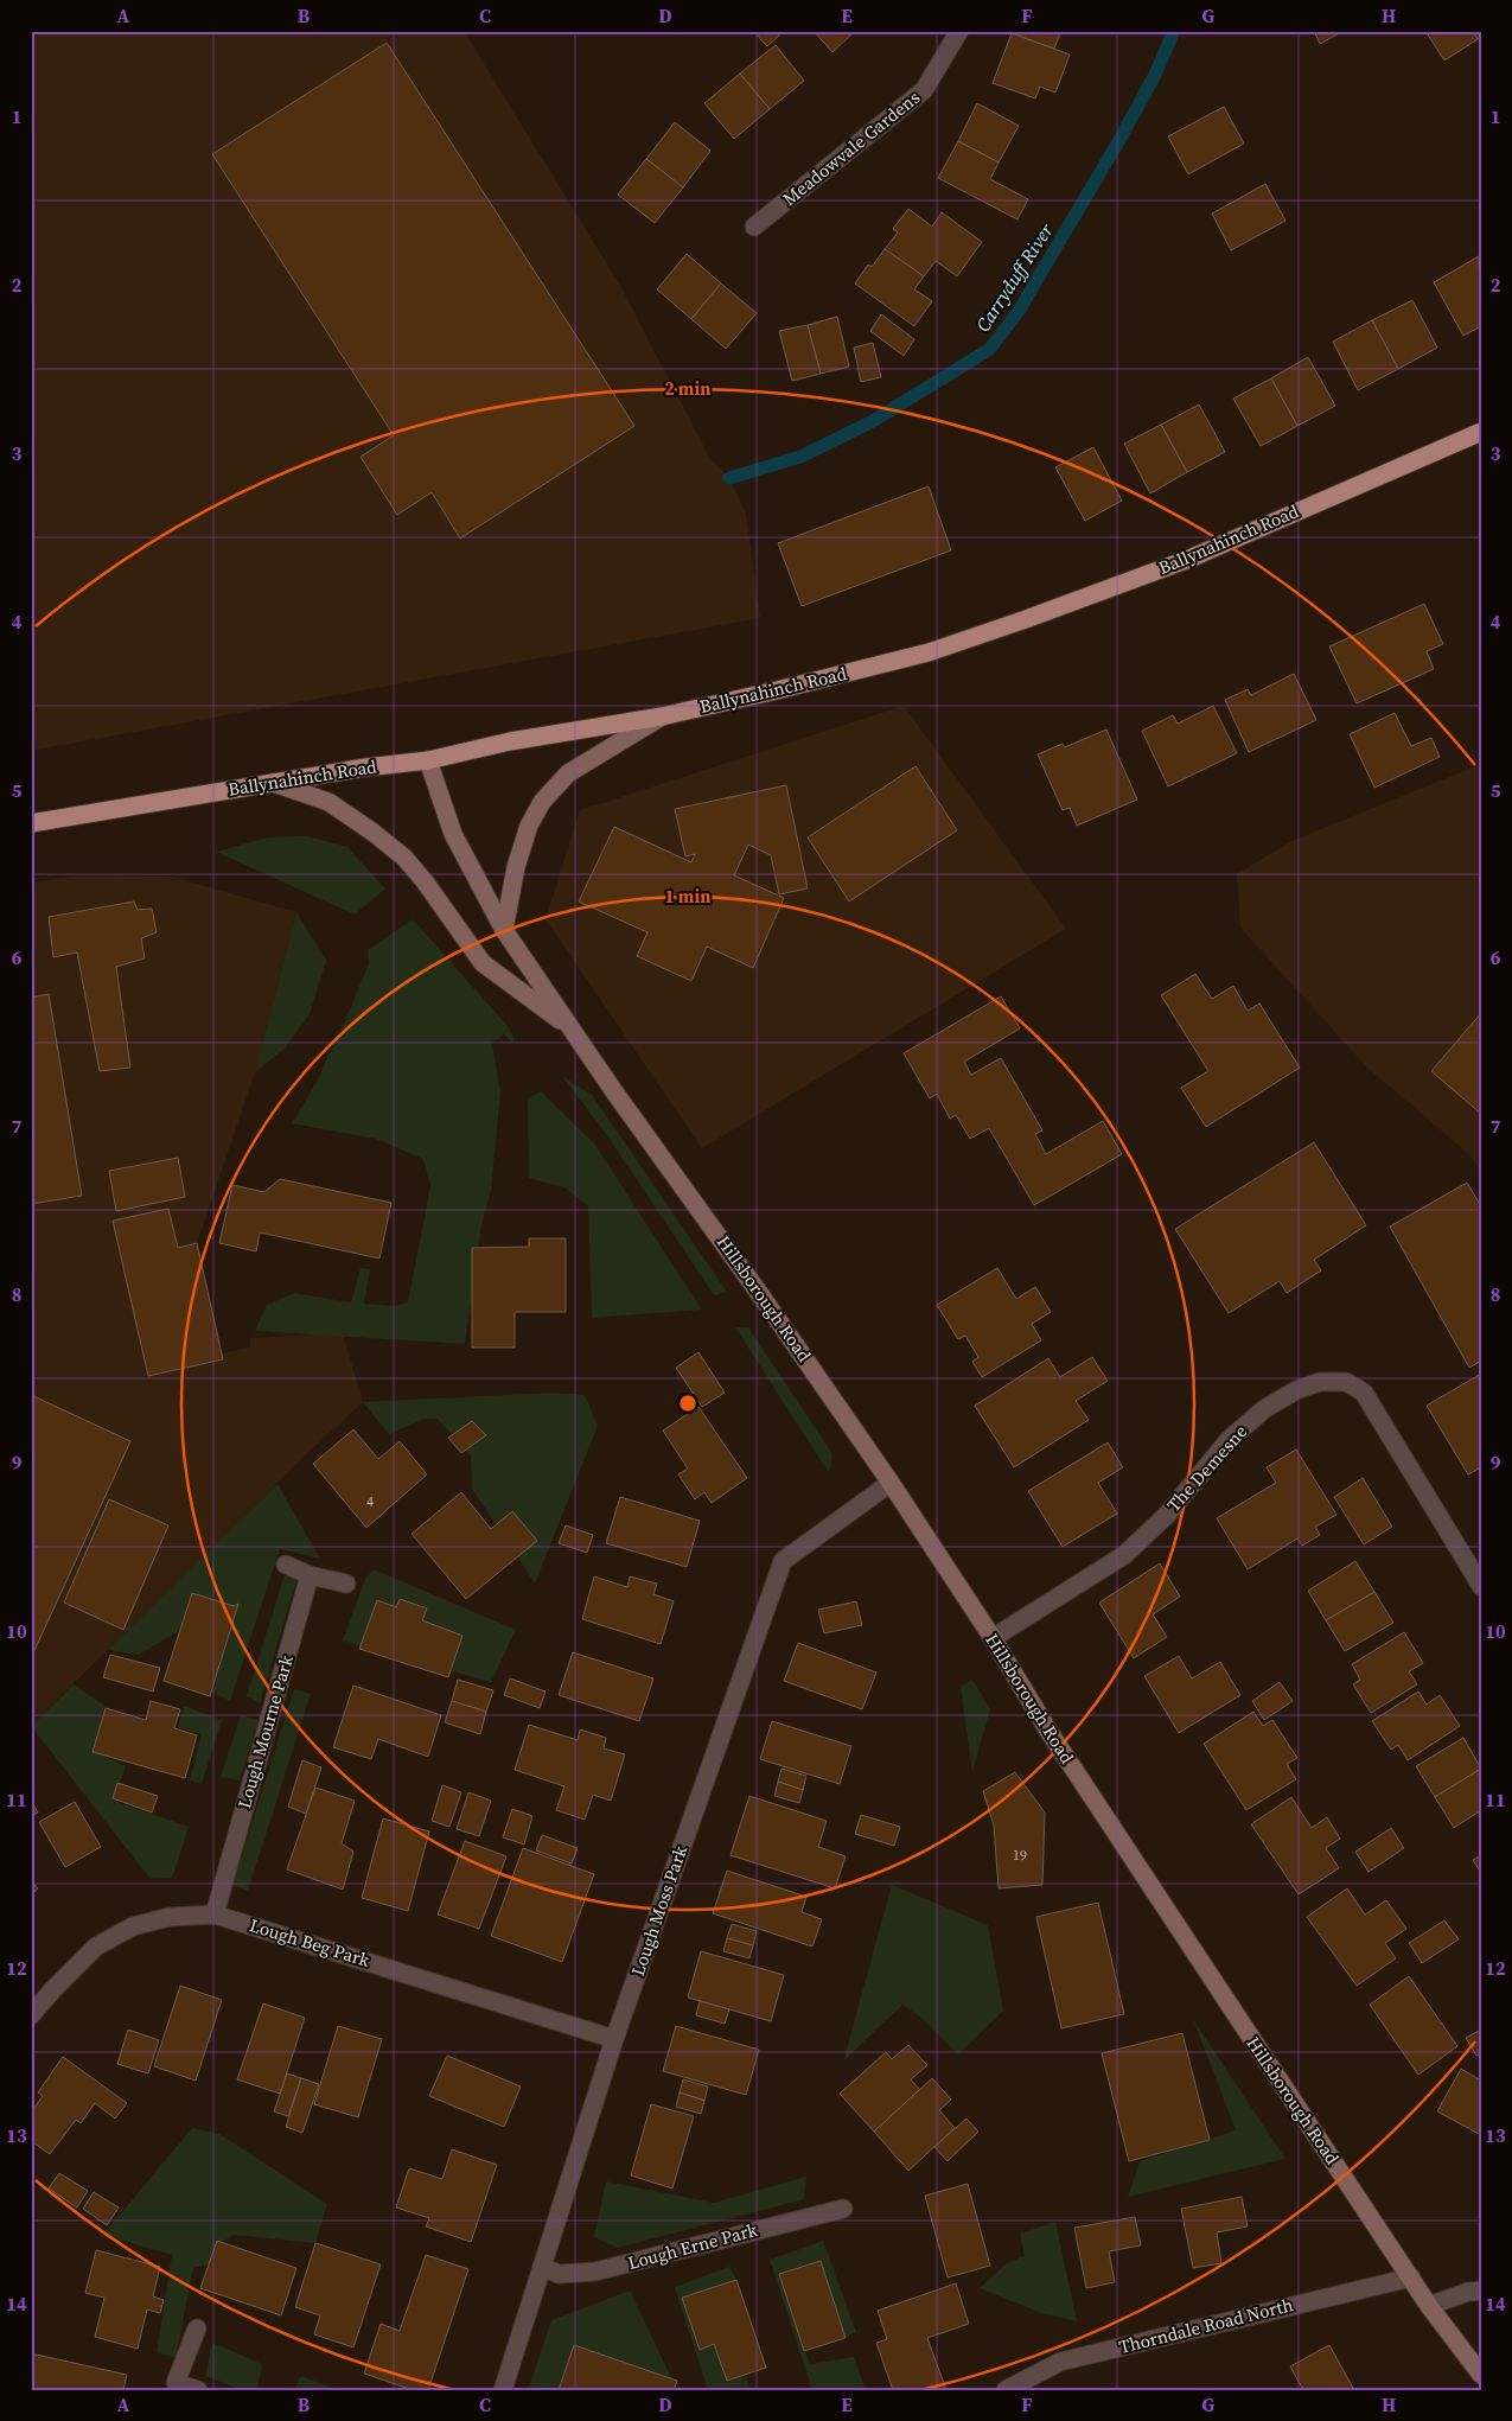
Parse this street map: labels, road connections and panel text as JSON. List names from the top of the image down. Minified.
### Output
{"streets":{"highway":["Ballynahinch Road"],"main road":["Hillsborough Road"],"street":["Meadowvale Gardens","The Demesne","Lough Mourne Park","Lough Moss Park","Lough Beg Park","Lough Erne Park","Thorndale Road North"]},"crossings":[["Ballynahinch Road","Hillsborough Road"],["Hillsborough Road","The Demesne"],["Hillsborough Road","Lough Moss Park"],["Hillsborough Road","Thorndale Road North"],["Lough Mourne Park","Lough Beg Park"],["Lough Moss Park","Lough Beg Park"],["Lough Moss Park","Lough Erne Park"]],"water":["Carryduff River"],"house_numbers":["4","19"],"grid":{"columns":["A","B","C","D","E","F","G","H"],"rows":["1","2","3","4","5","6","7","8","9","10","11","12","13","14"]},"rings":["2 min","1 min"]}
